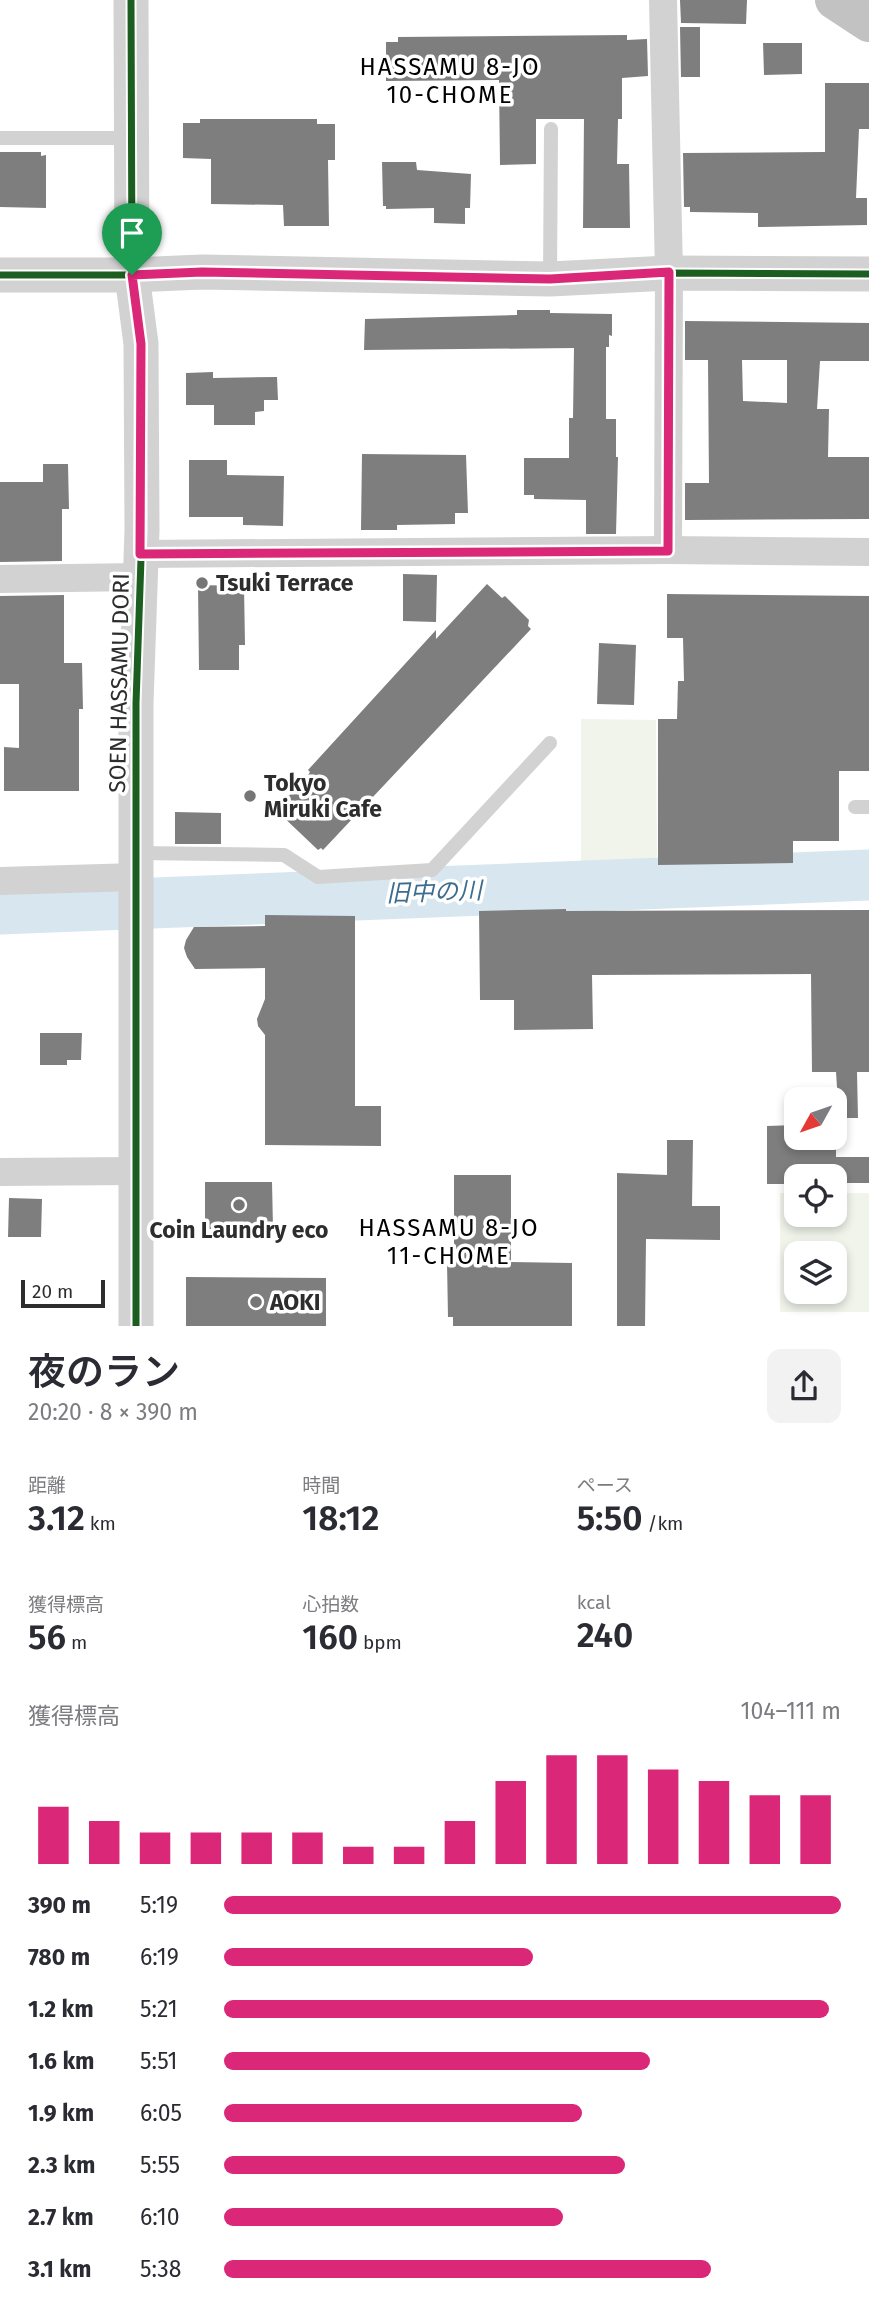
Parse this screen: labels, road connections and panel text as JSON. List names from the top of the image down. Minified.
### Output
{"streets":{"street":["SOEN HASSAMU DORI"]},"districts":["HASSAMU 8-JO 10-CHOME","HASSAMU 8-JO 11-CHOME"],"water":["旧中の川"],"places":["Tsuki Terrace","Tokyo Miruki Cafe","Coin Laundry eco","AOKI"],"scale_bar":"20 m","north":"bottom left","page":{"scale":"20 m","heading":["夜のラン","20:20 · 8 × 390 m"],"stats":[["距離","3.12 km"],["時間","18:12"],["ペース","5:50 /km"],["獲得標高","56 m"],["心拍数","160 bpm"],["kcal","240"]],"chart":["獲得標高","104–111 m"],"list":[{"name":"390 m","note":"5:19"},{"name":"780 m","note":"6:19"},{"name":"1.2 km","note":"5:21"},{"name":"1.6 km","note":"5:51"},{"name":"1.9 km","note":"6:05"},{"name":"2.3 km","note":"5:55"},{"name":"2.7 km","note":"6:10"},{"name":"3.1 km","note":"5:38"}]}}
